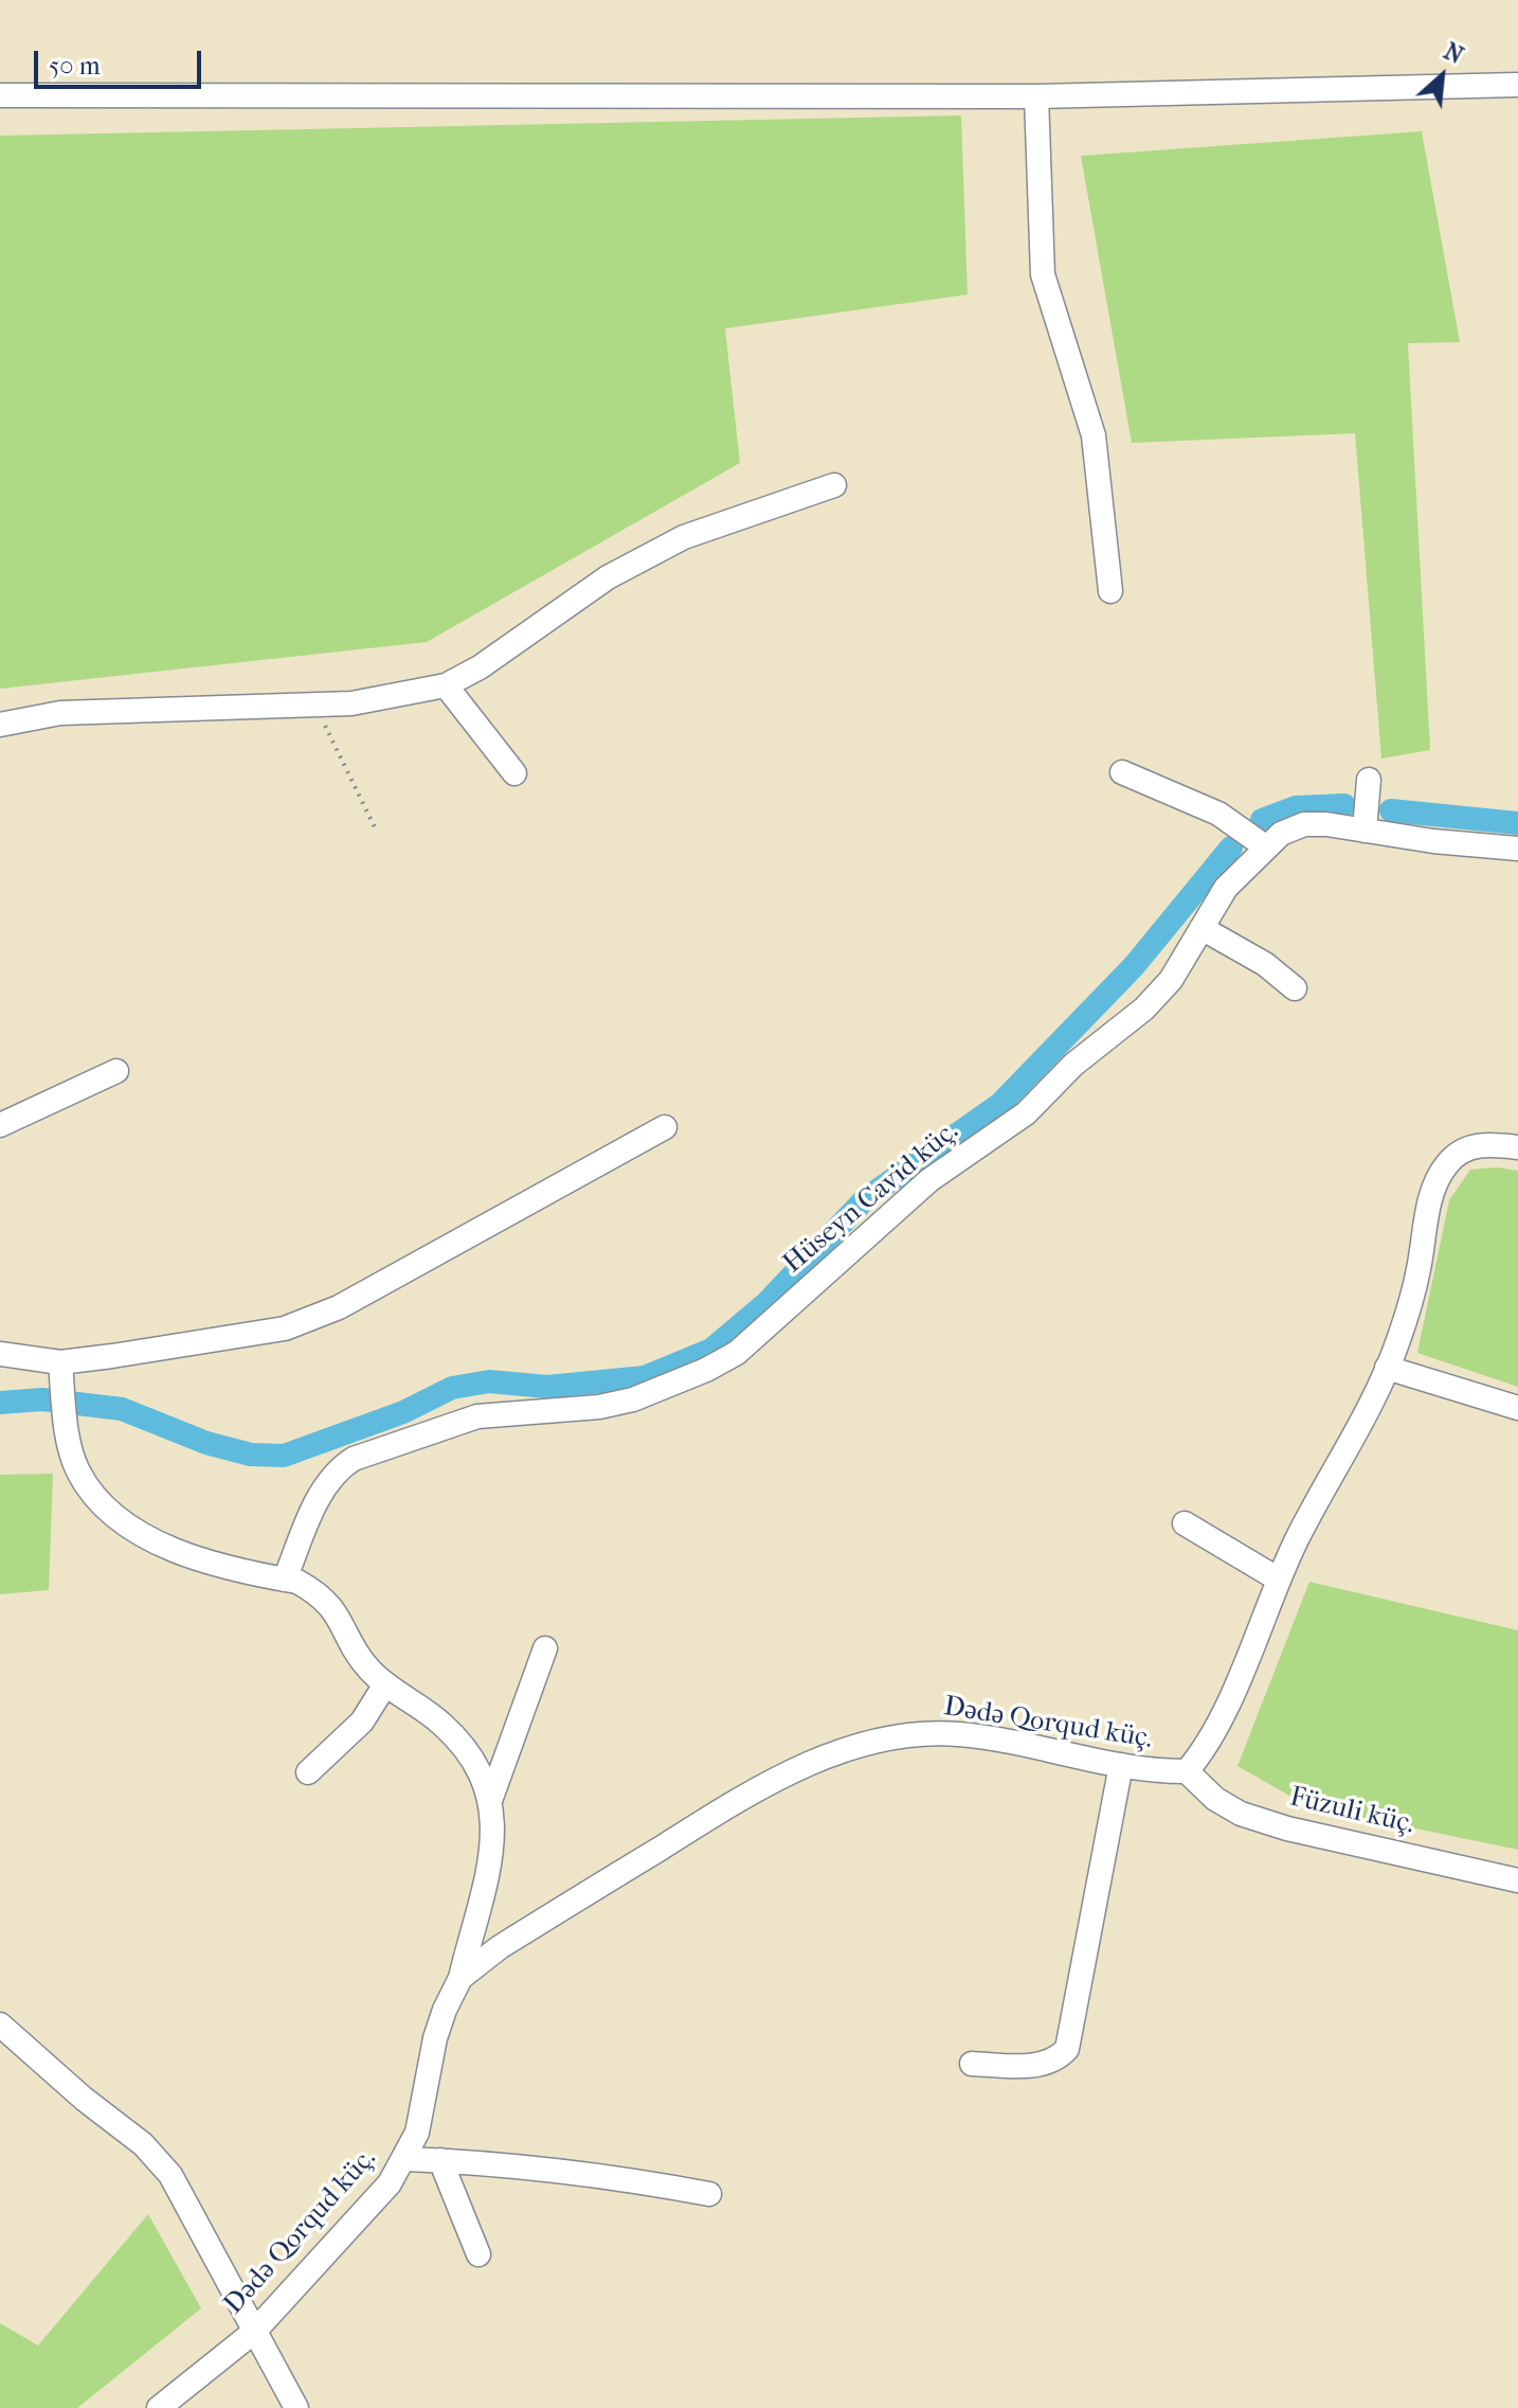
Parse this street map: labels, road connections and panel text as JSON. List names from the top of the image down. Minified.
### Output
{"streets":{"street":["Hüseyn Cavid küç.","Dədə Qorqud küç.","Füzuli küç."]},"crossings":[["Dədə Qorqud küç.","Füzuli küç."]],"scale_bar":"50 m","north":"top right"}
